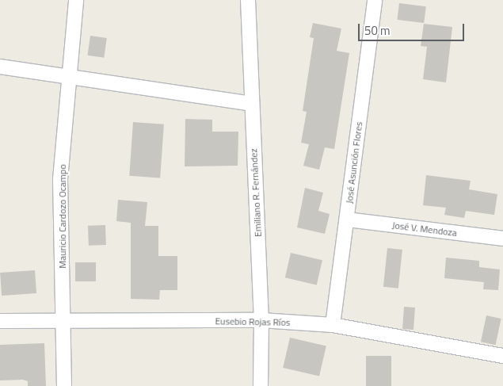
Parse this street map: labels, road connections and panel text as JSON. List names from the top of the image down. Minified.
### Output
{"streets":{"street":["José Asunción Flores","Emiliano R. Fernández","Mauricio Cardozo Ocampo","José V. Mendoza","Eusebio Rojas Ríos"]},"crossings":[["José Asunción Flores","José V. Mendoza"],["José Asunción Flores","Eusebio Rojas Ríos"],["Emiliano R. Fernández","Eusebio Rojas Ríos"],["Mauricio Cardozo Ocampo","Eusebio Rojas Ríos"]],"scale_bar":"50 m"}
